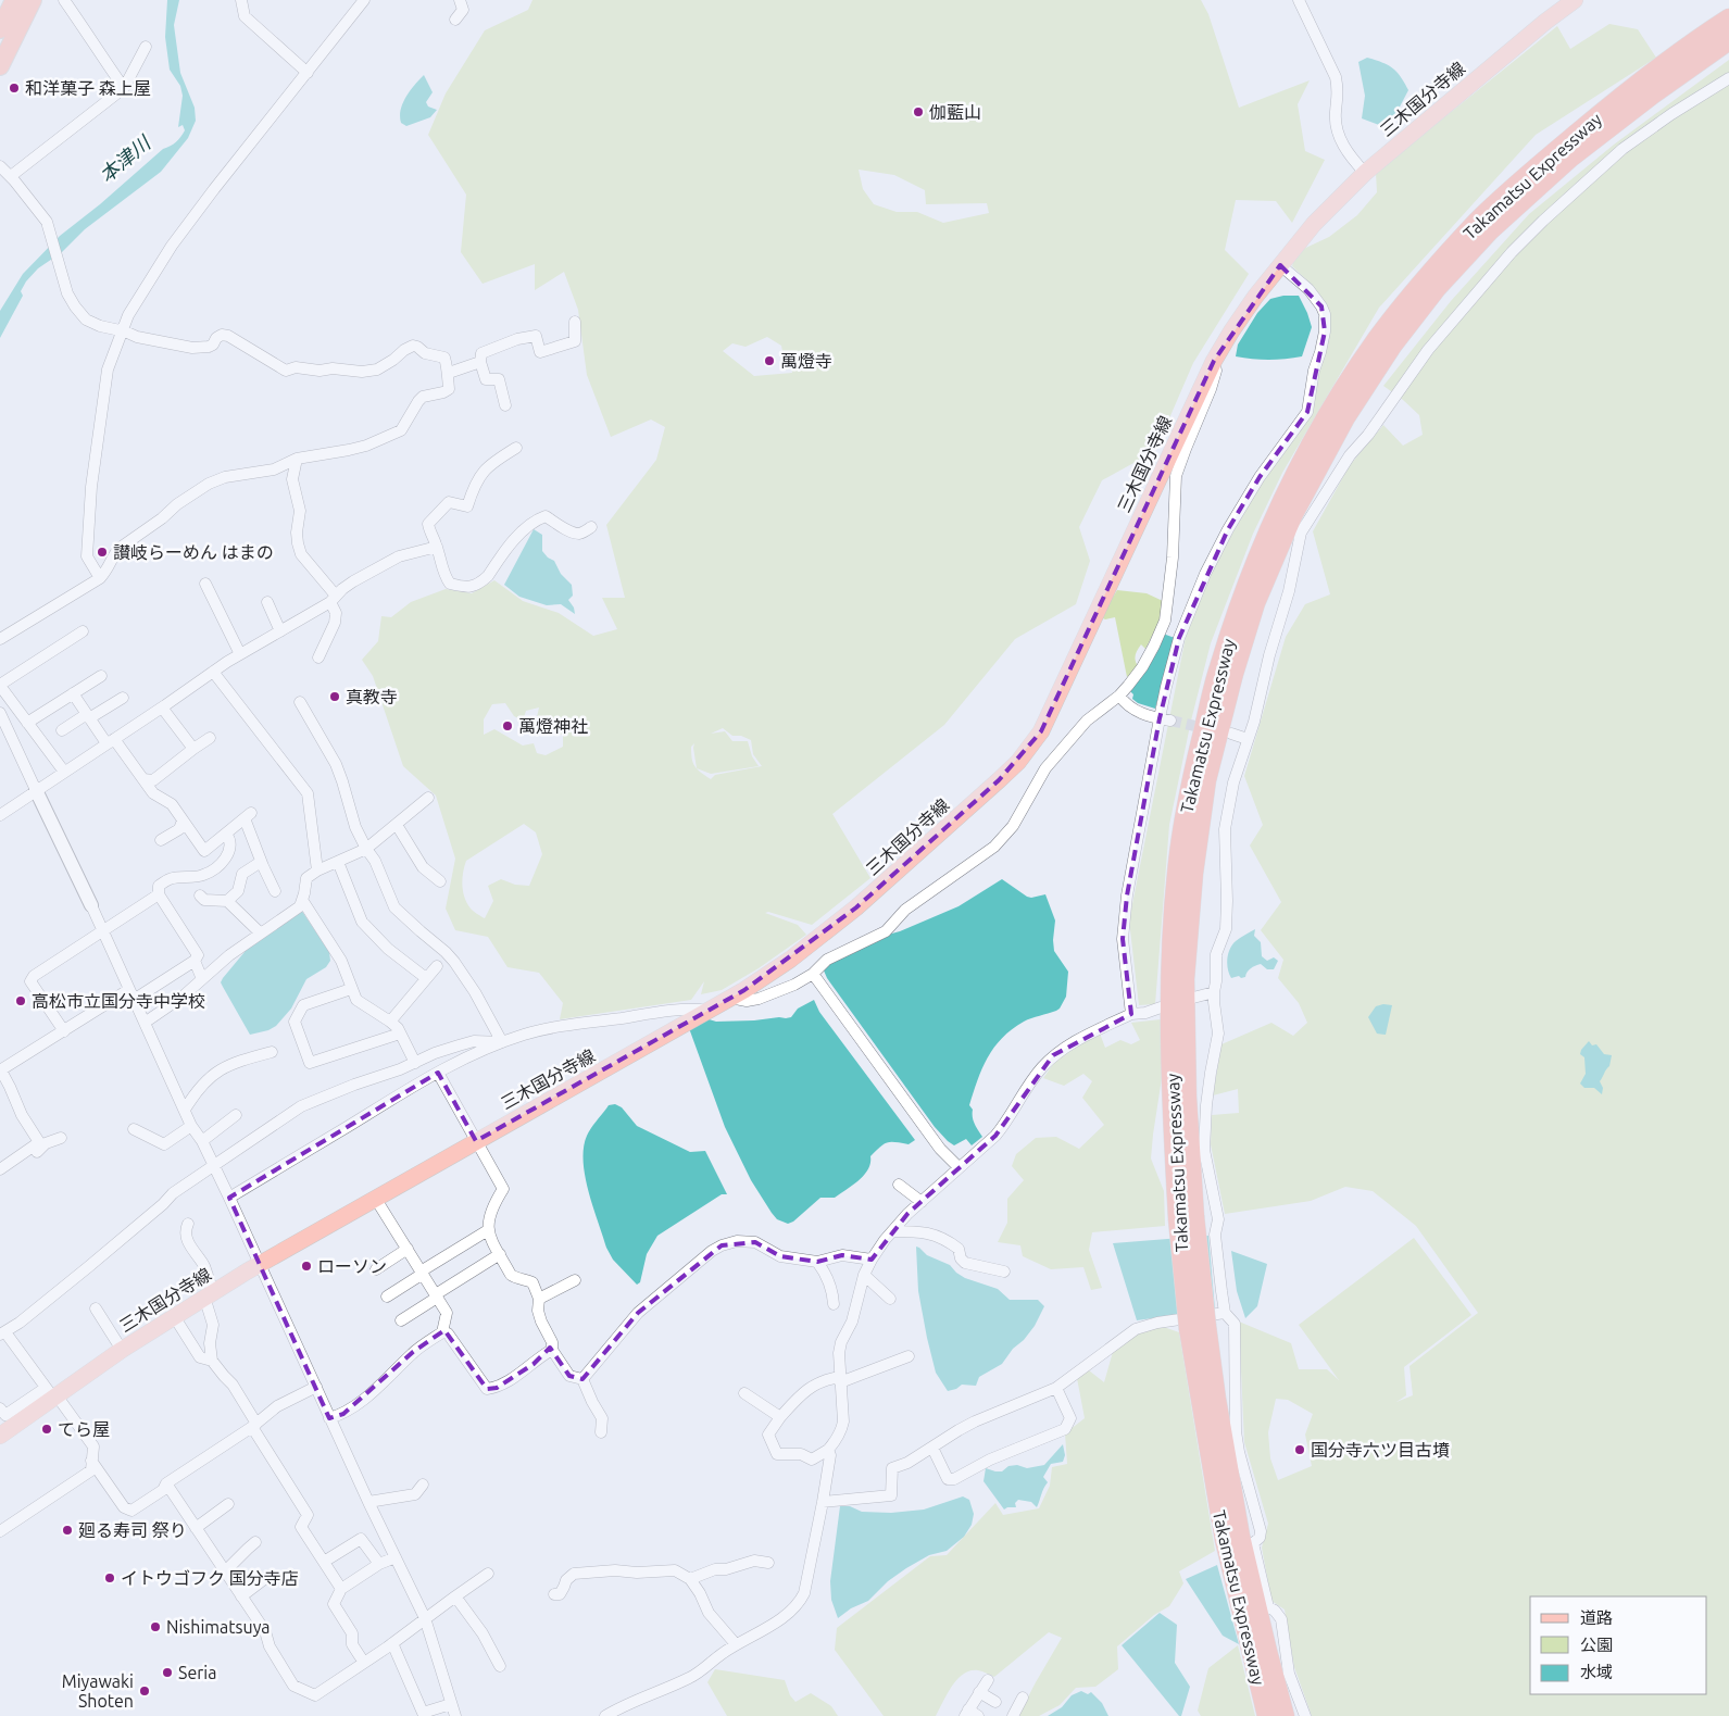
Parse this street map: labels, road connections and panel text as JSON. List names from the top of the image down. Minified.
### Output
{"streets":{"highway":["Takamatsu Expressway"],"main road":["三木国分寺線"]},"water":["本津川"],"places":["和洋菓子 森上屋","伽藍山","萬燈寺","讃岐らーめん はまの","真教寺","萬燈神社","高松市立国分寺中学校","ローソン","てら屋","国分寺六ツ目古墳","廻る寿司 祭り","イトウゴフク 国分寺店","Nishimatsuya","Seria","Miyawaki Shoten"],"legend":["道路","公園","水域"]}
